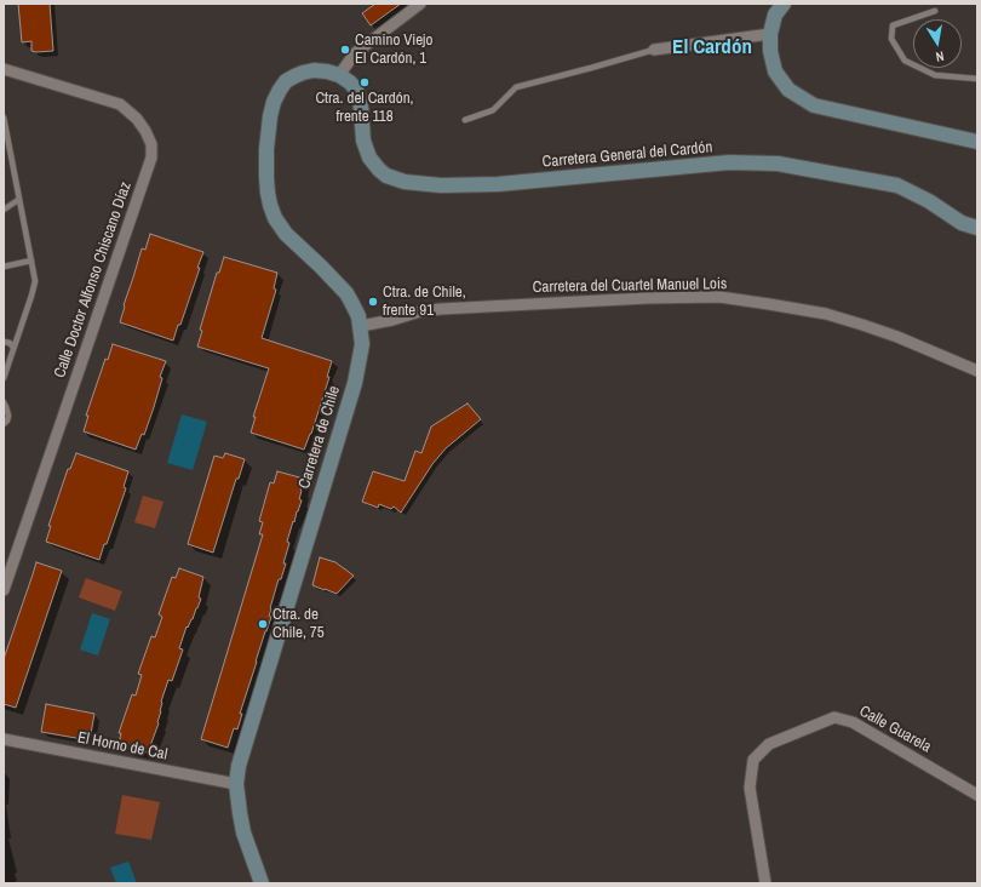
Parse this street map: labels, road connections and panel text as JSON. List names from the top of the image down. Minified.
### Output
{"streets":{"street":["Carretera General del Cardón","Calle Doctor Alfonso Chiscano Díaz","Carretera del Cuartel Manuel Lois","Carretera de Chile","Calle Guarela","El Horno de Cal"]},"crossings":[["Carretera General del Cardón","Carretera de Chile"],["Carretera del Cuartel Manuel Lois","Carretera de Chile"],["Carretera de Chile","El Horno de Cal"]],"districts":["El Cardón"],"places":["Camino Viejo El Cardón, 1","Ctra. del Cardón, frente 118","Ctra. de Chile, frente 91","Ctra. de Chile, 75"],"north":"bottom"}
